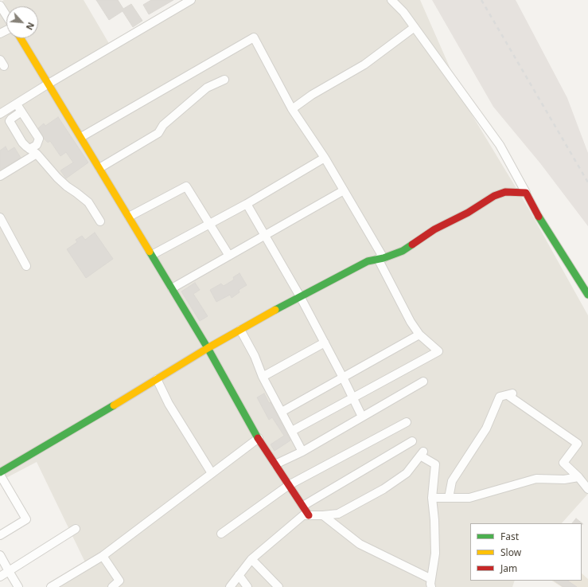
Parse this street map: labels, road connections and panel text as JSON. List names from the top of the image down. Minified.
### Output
{"legend":["Fast","Slow","Jam"],"north":"bottom right"}
